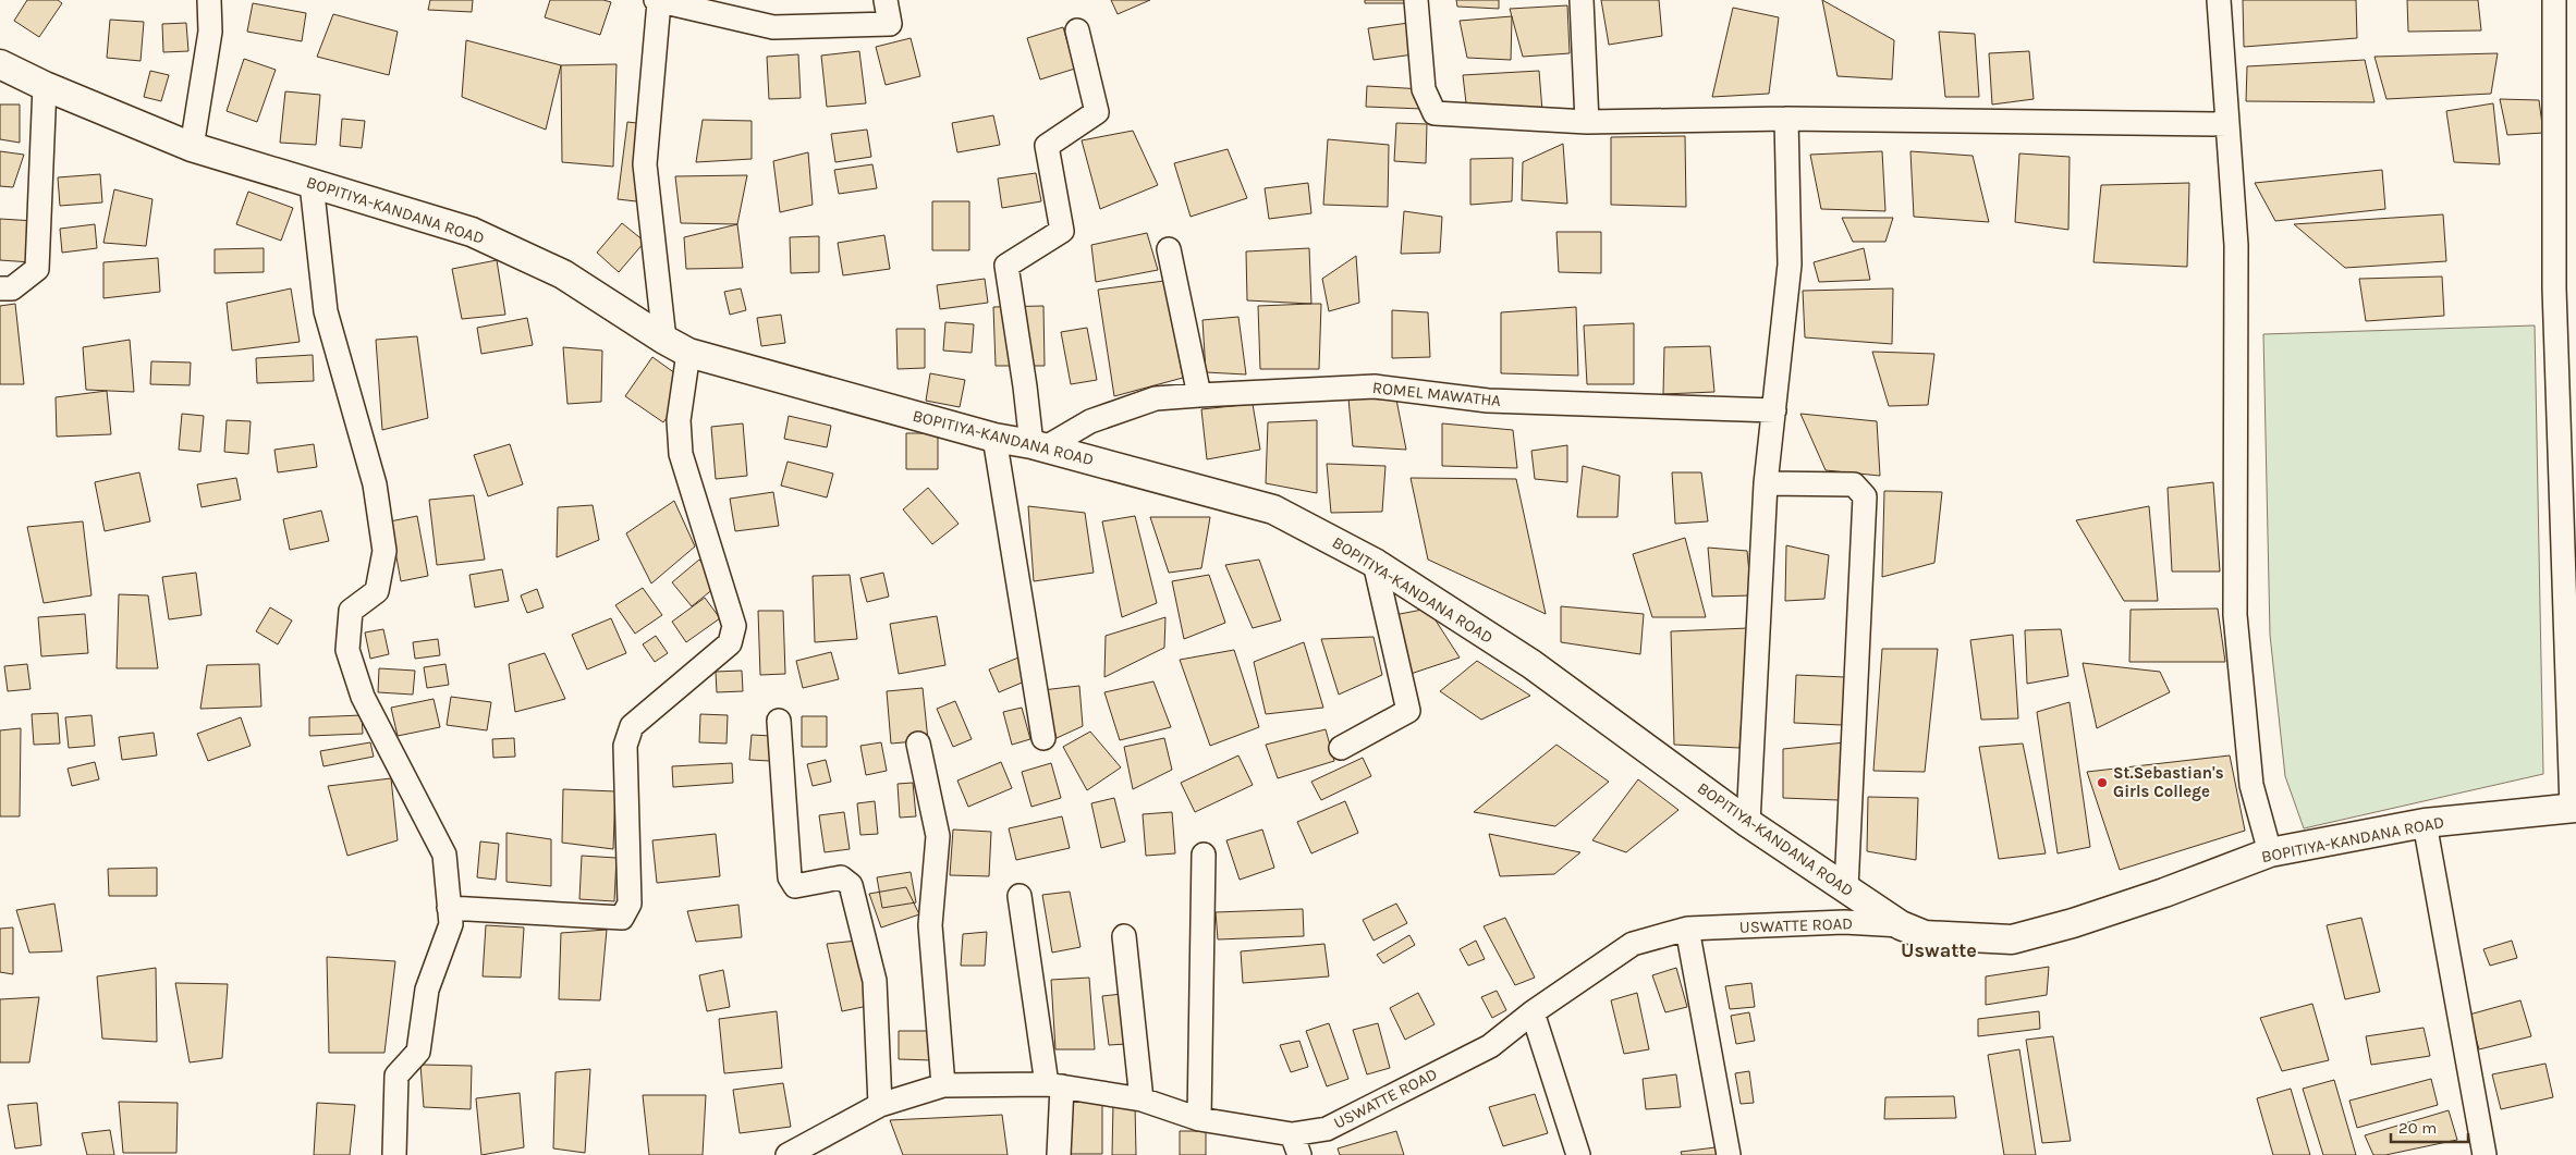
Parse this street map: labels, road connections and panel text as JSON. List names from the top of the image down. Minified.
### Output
{"streets":{"street":["BOPITIYA-KANDANA ROAD","ROMEL MAWATHA","USWATTE ROAD"]},"crossings":[["BOPITIYA-KANDANA ROAD","ROMEL MAWATHA"],["BOPITIYA-KANDANA ROAD","USWATTE ROAD"]],"districts":["Uswatte"],"places":["St.Sebastian's Girls College"],"scale_bar":"20 m"}
